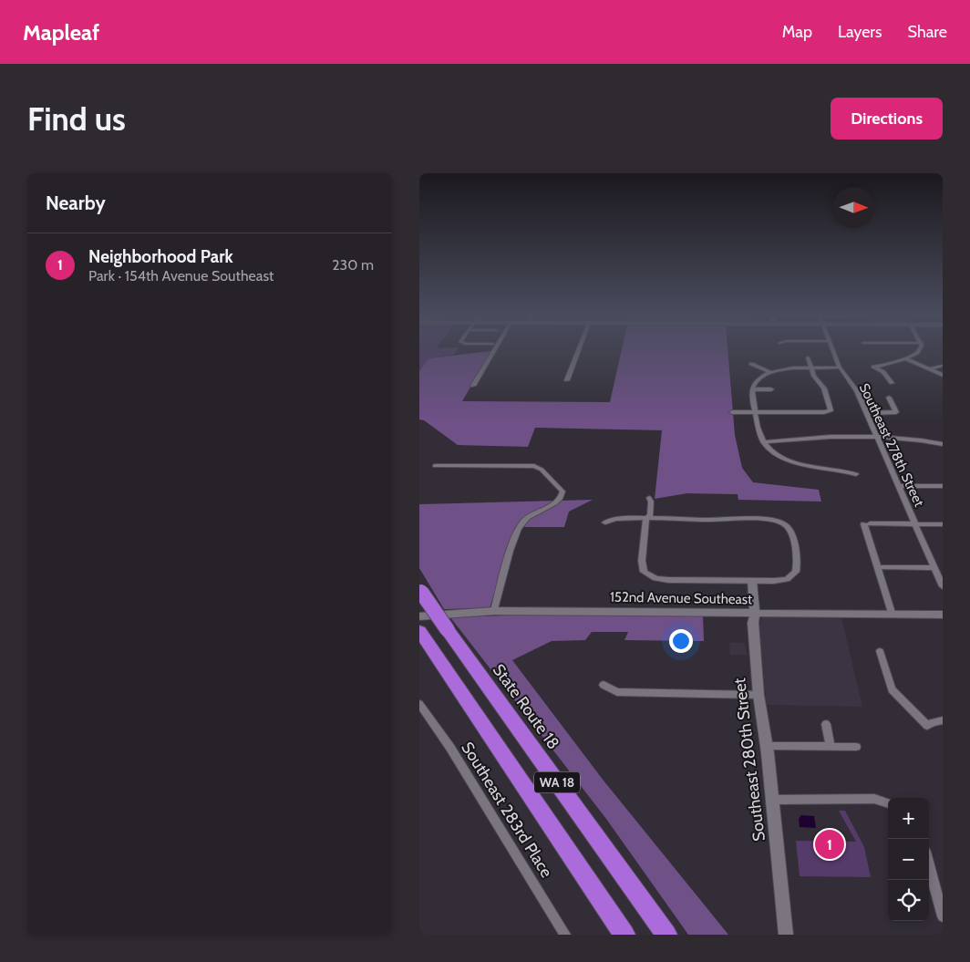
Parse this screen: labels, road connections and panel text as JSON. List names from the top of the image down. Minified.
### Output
{"streets":{"highway":["State Route 18","WA 18"],"street":["Southeast 278th Street","152nd Avenue Southeast","Southeast 280th Street","Southeast 283rd Place"]},"crossings":[["152nd Avenue Southeast","Southeast 280th Street"],["152nd Avenue Southeast","WA 18"]],"north":"right","page":{"header":"Mapleaf","nav":["Map","Layers","Share"],"buttons":"Directions","title":"Find us","heading":"Nearby","list":[{"mark":"1","name":"Neighborhood Park","note":"Park · 154th Avenue Southeast","value":"230 m"}],"map_buttons":["+","−"],"pins":"1"}}
